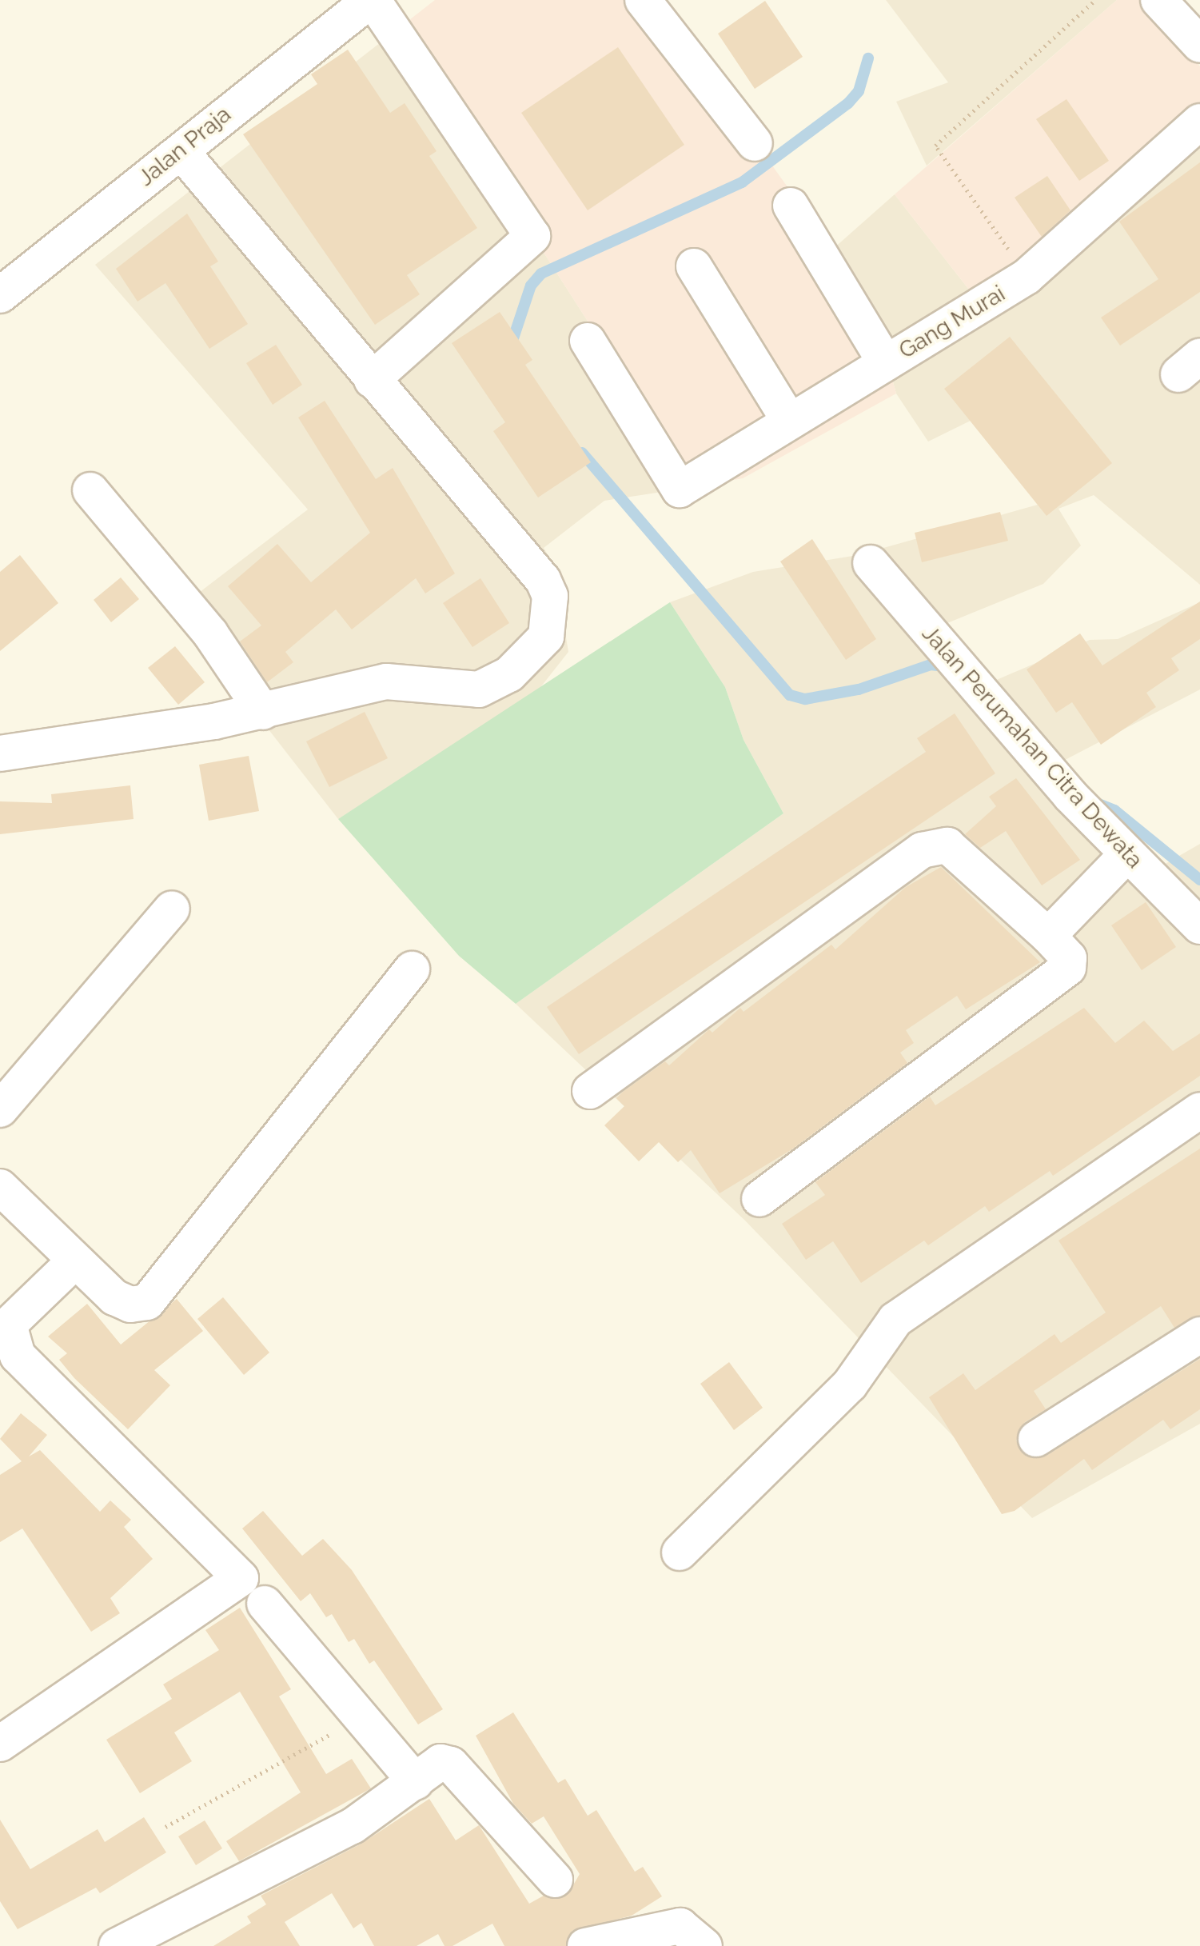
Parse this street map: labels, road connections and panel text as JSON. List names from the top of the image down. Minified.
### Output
{"streets":{"street":["Jalan Praja","Gang Murai","Jalan Perumahan Citra Dewata"]}}
